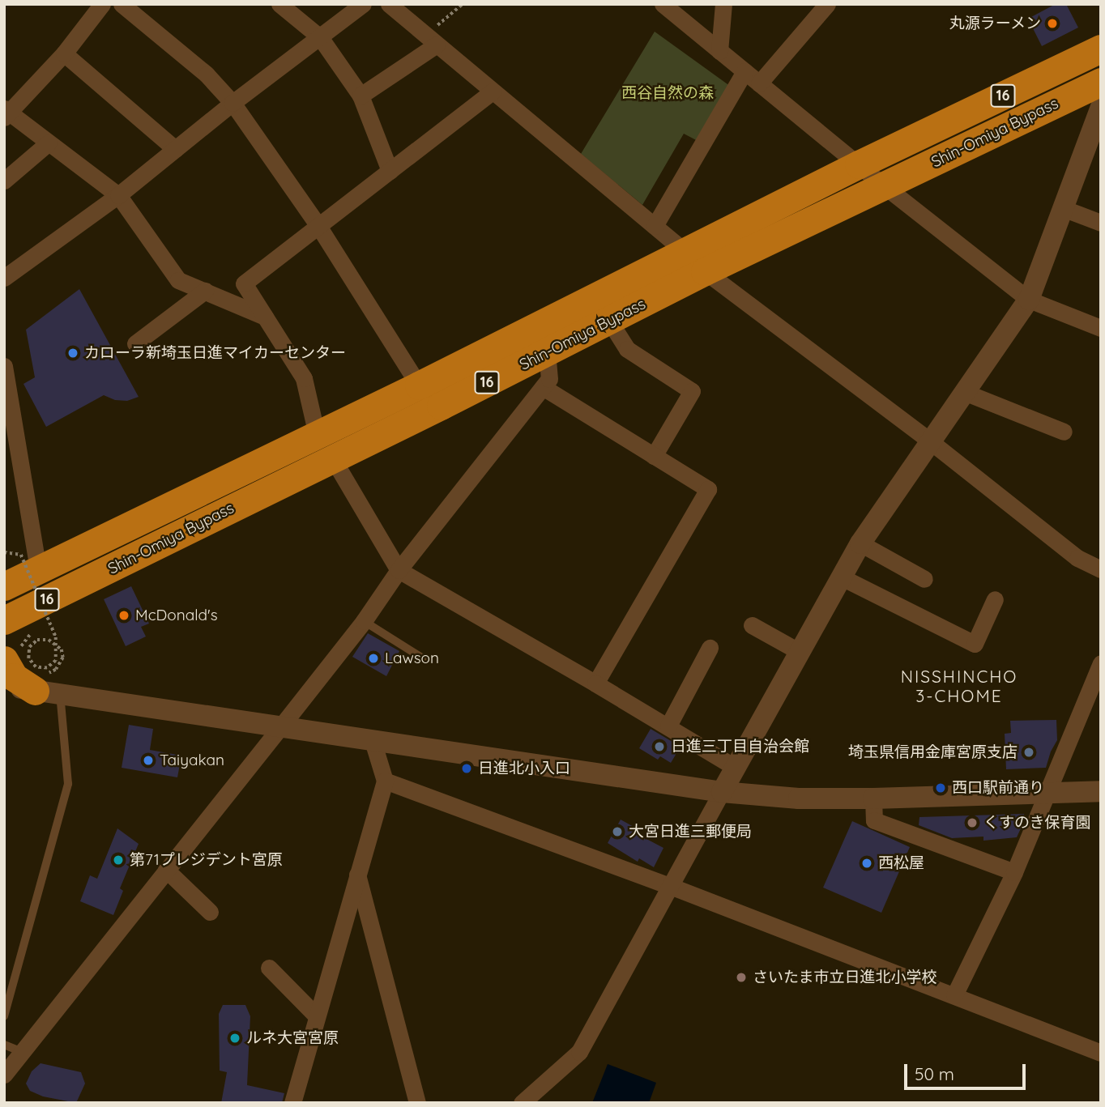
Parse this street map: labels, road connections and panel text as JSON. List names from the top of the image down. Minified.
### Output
{"streets":{"highway":["16","Shin-Omiya Bypass"]},"districts":["NISSHINCHO 3-CHOME"],"parks":["西谷自然の森"],"places":["丸源ラーメン","カローラ新埼玉日進マイカーセンター","McDonald's","Lawson","日進三丁目自治会館","埼玉県信用金庫宮原支店","Taiyakan","日進北小入口","西口駅前通り","くすのき保育園","大宮日進三郵便局","第71プレジデント宮原","西松屋","さいたま市立日進北小学校","ルネ大宮宮原"],"scale_bar":"50 m"}
